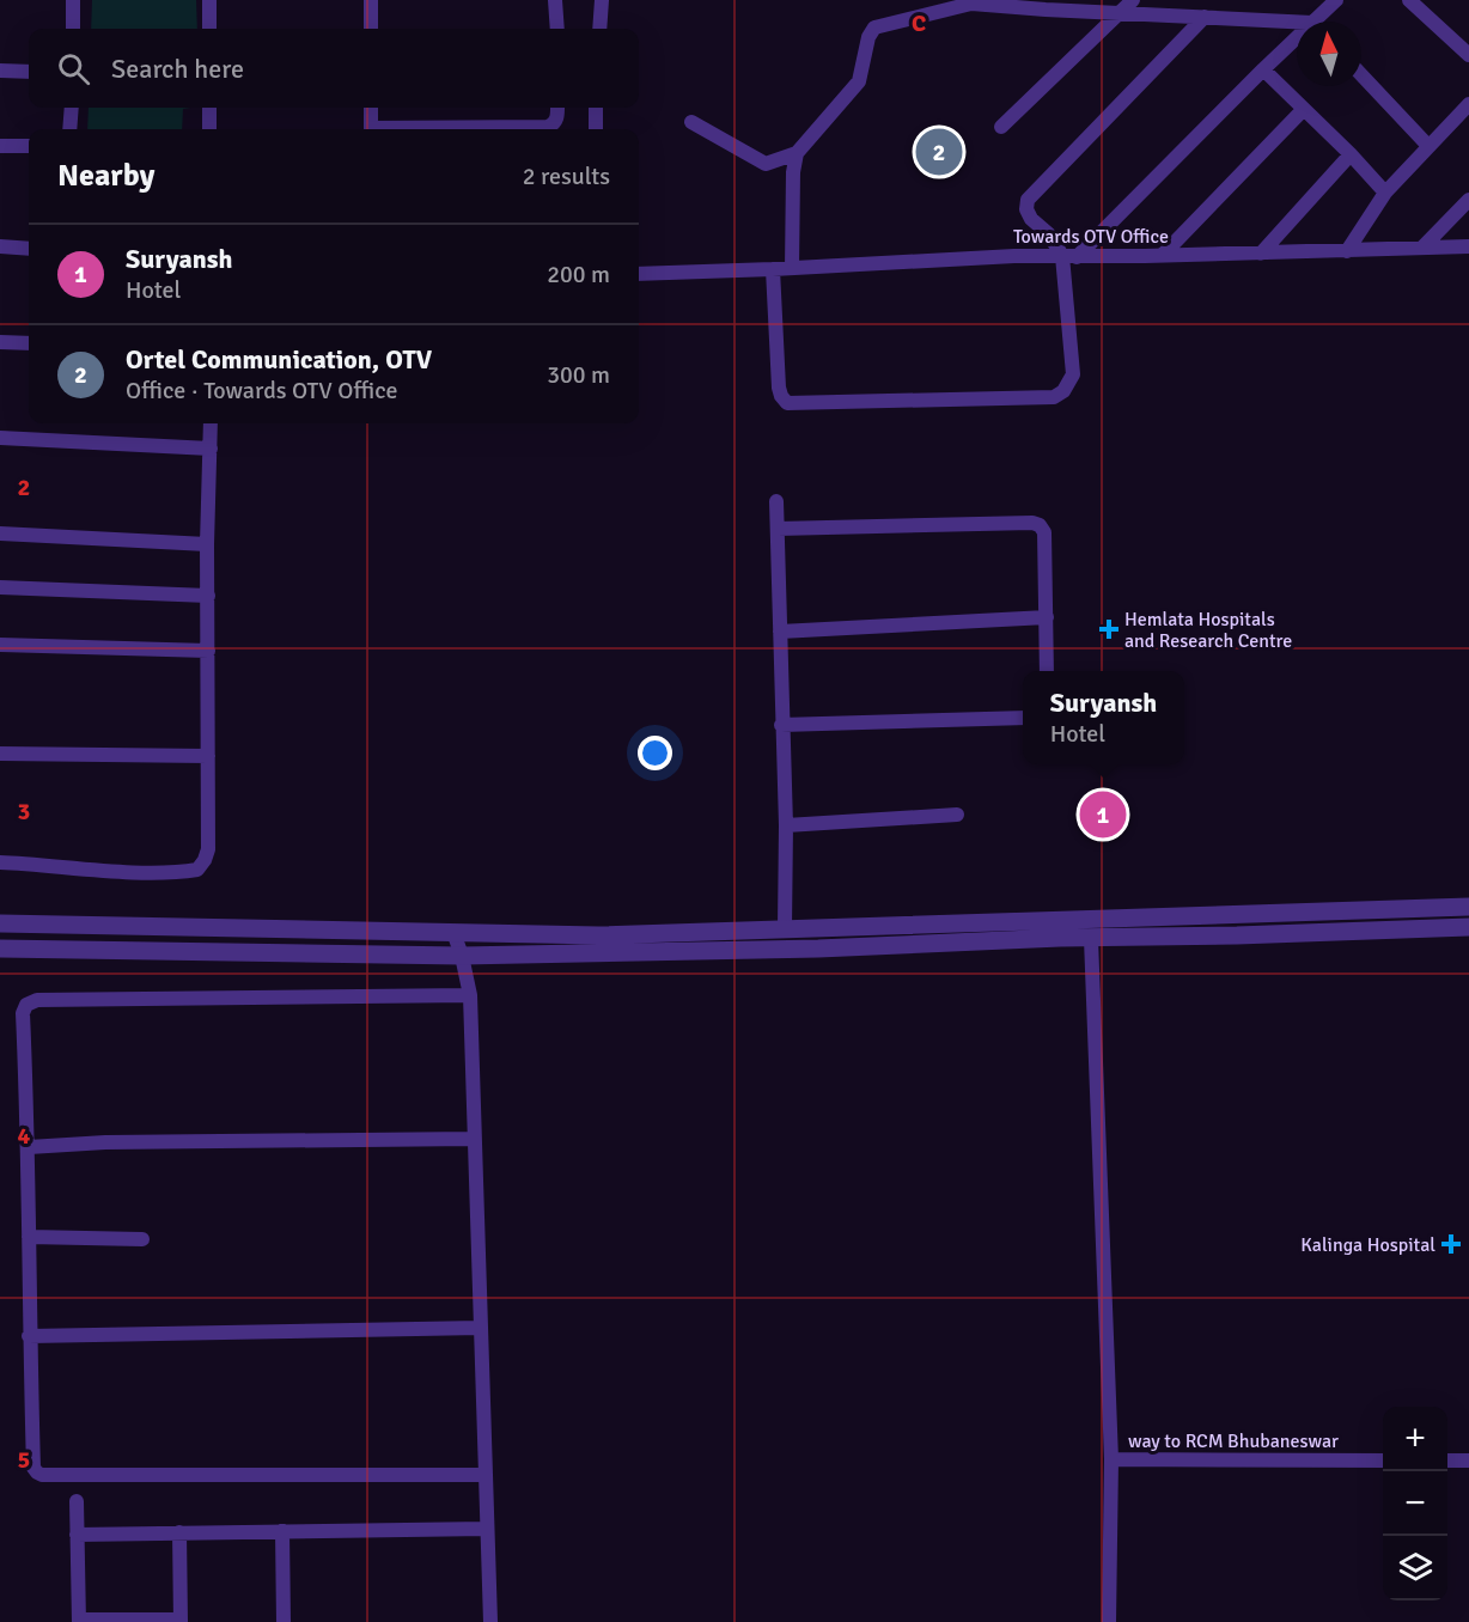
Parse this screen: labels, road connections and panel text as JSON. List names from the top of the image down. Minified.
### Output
{"streets":{"street":["Towards OTV Office","way to RCM Bhubaneswar"]},"places":{"health":["Hemlata Hospitals and Research Centre","Kalinga Hospital"]},"north":"top","page":{"search":"Search here","pins":["2","1"],"heading":["Nearby","2 results"],"list":[{"mark":"1","name":"Suryansh","note":"Hotel","value":"200 m"},{"mark":"2","name":"Ortel Communication, OTV","note":"Office · Towards OTV Office","value":"300 m"}],"popup":["Suryansh","Hotel"],"map_buttons":["+","−"]},"grid":{"columns":["C"],"rows":["2","3","4","5"]}}
